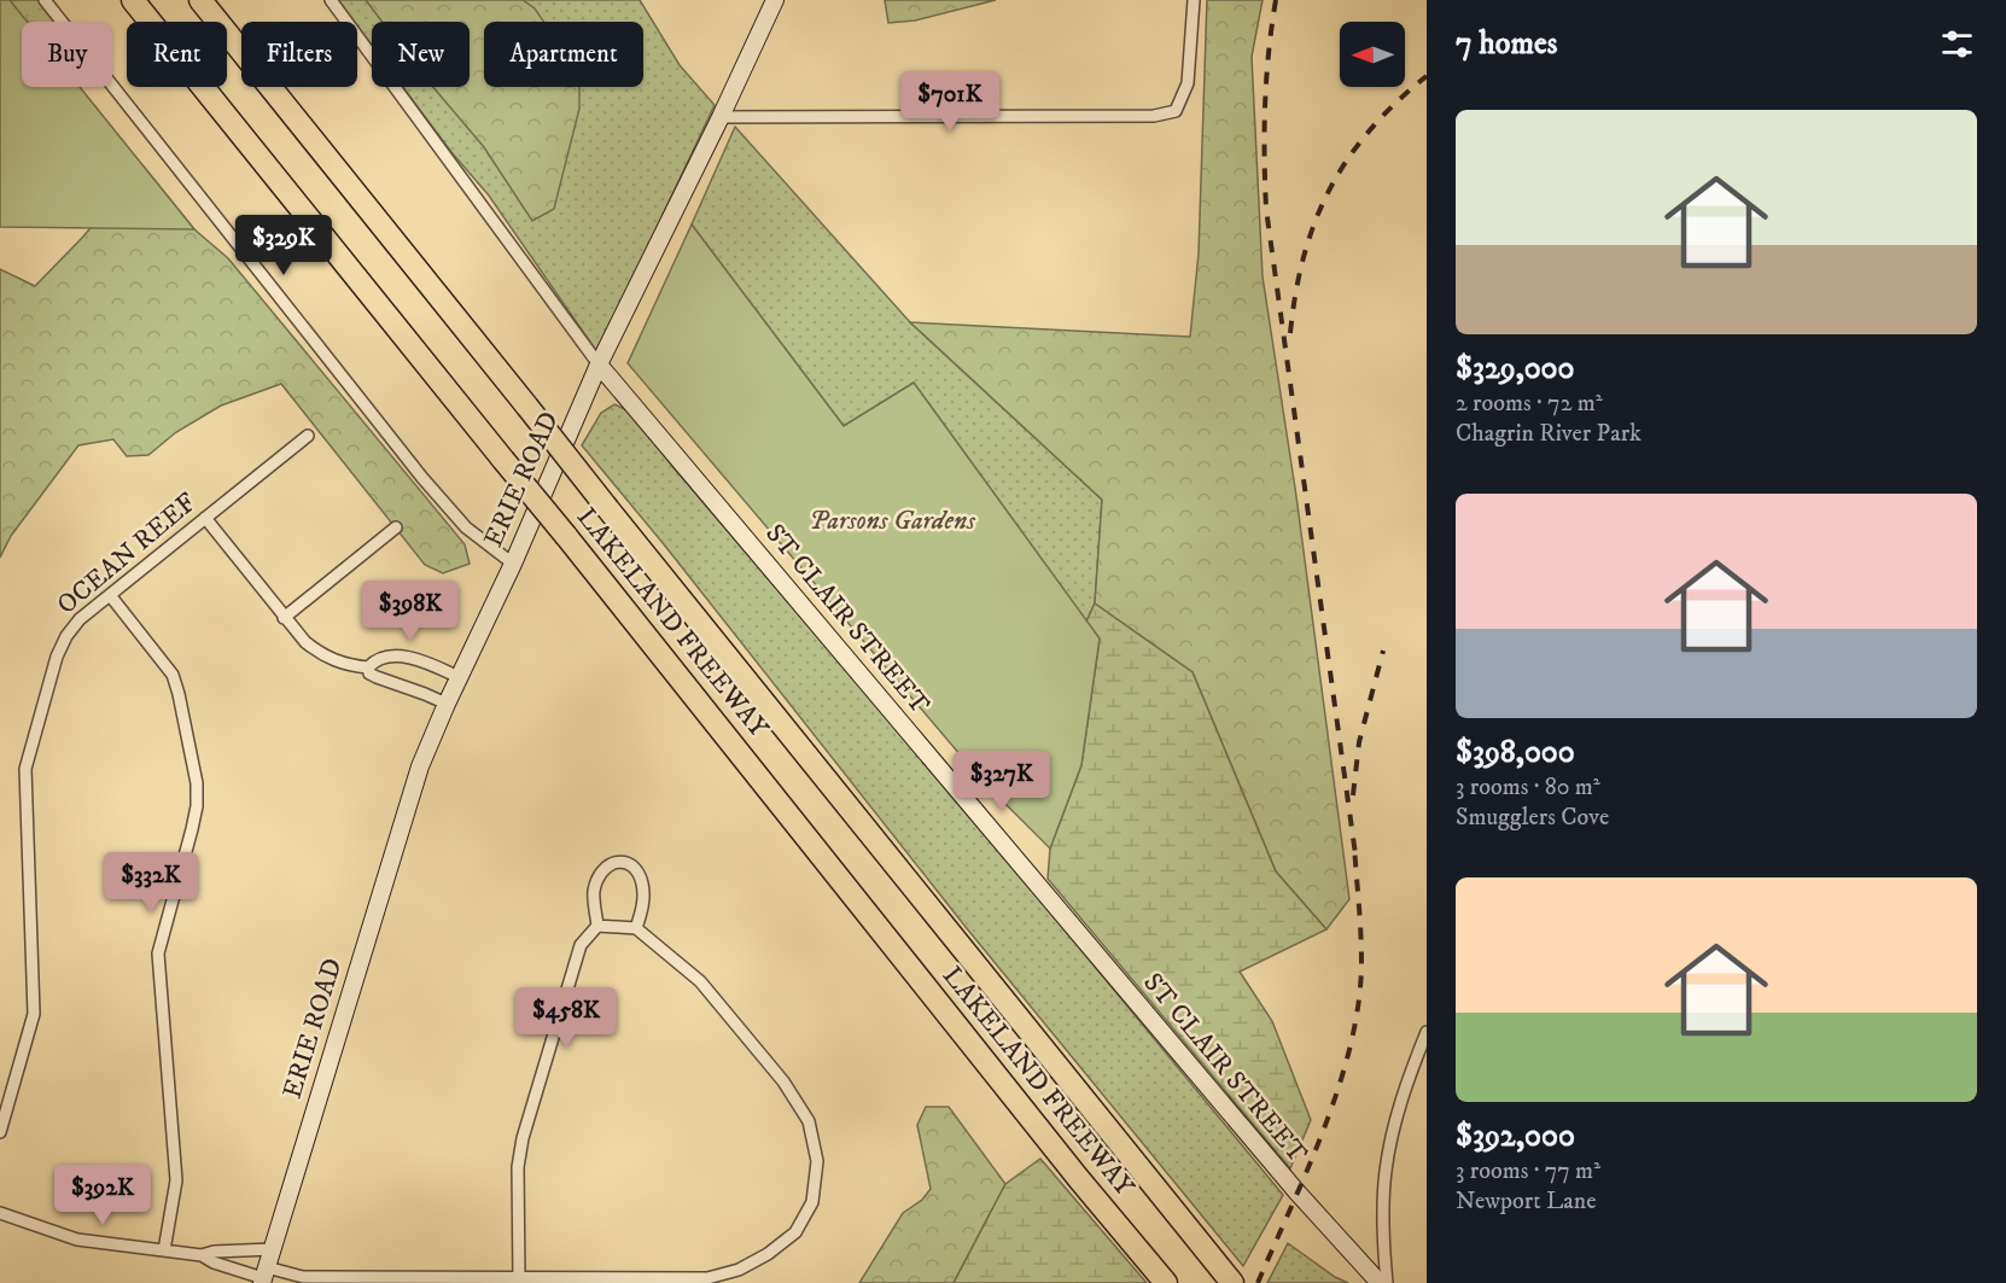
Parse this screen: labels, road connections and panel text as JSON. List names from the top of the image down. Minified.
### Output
{"streets":{"highway":["LAKELAND FREEWAY"],"street":["ERIE ROAD","OCEAN REEF","ST CLAIR STREET"]},"crossings":[["ERIE ROAD","ST CLAIR STREET"]],"parks":["Parsons Gardens"],"north":"left","page":{"heading":"7 homes","chip":["Buy","Rent","Filters","New","Apartment"],"price":["$701K","$329K","$398K","$327K","$332K","$458K","$392K"],"list":[{"name":"$329,000","note":"2 rooms · 72 m² · Chagrin River Park"},{"name":"$398,000","note":"3 rooms · 80 m² · Smugglers Cove"},{"name":"$392,000","note":"3 rooms · 77 m² · Newport Lane"}]}}
